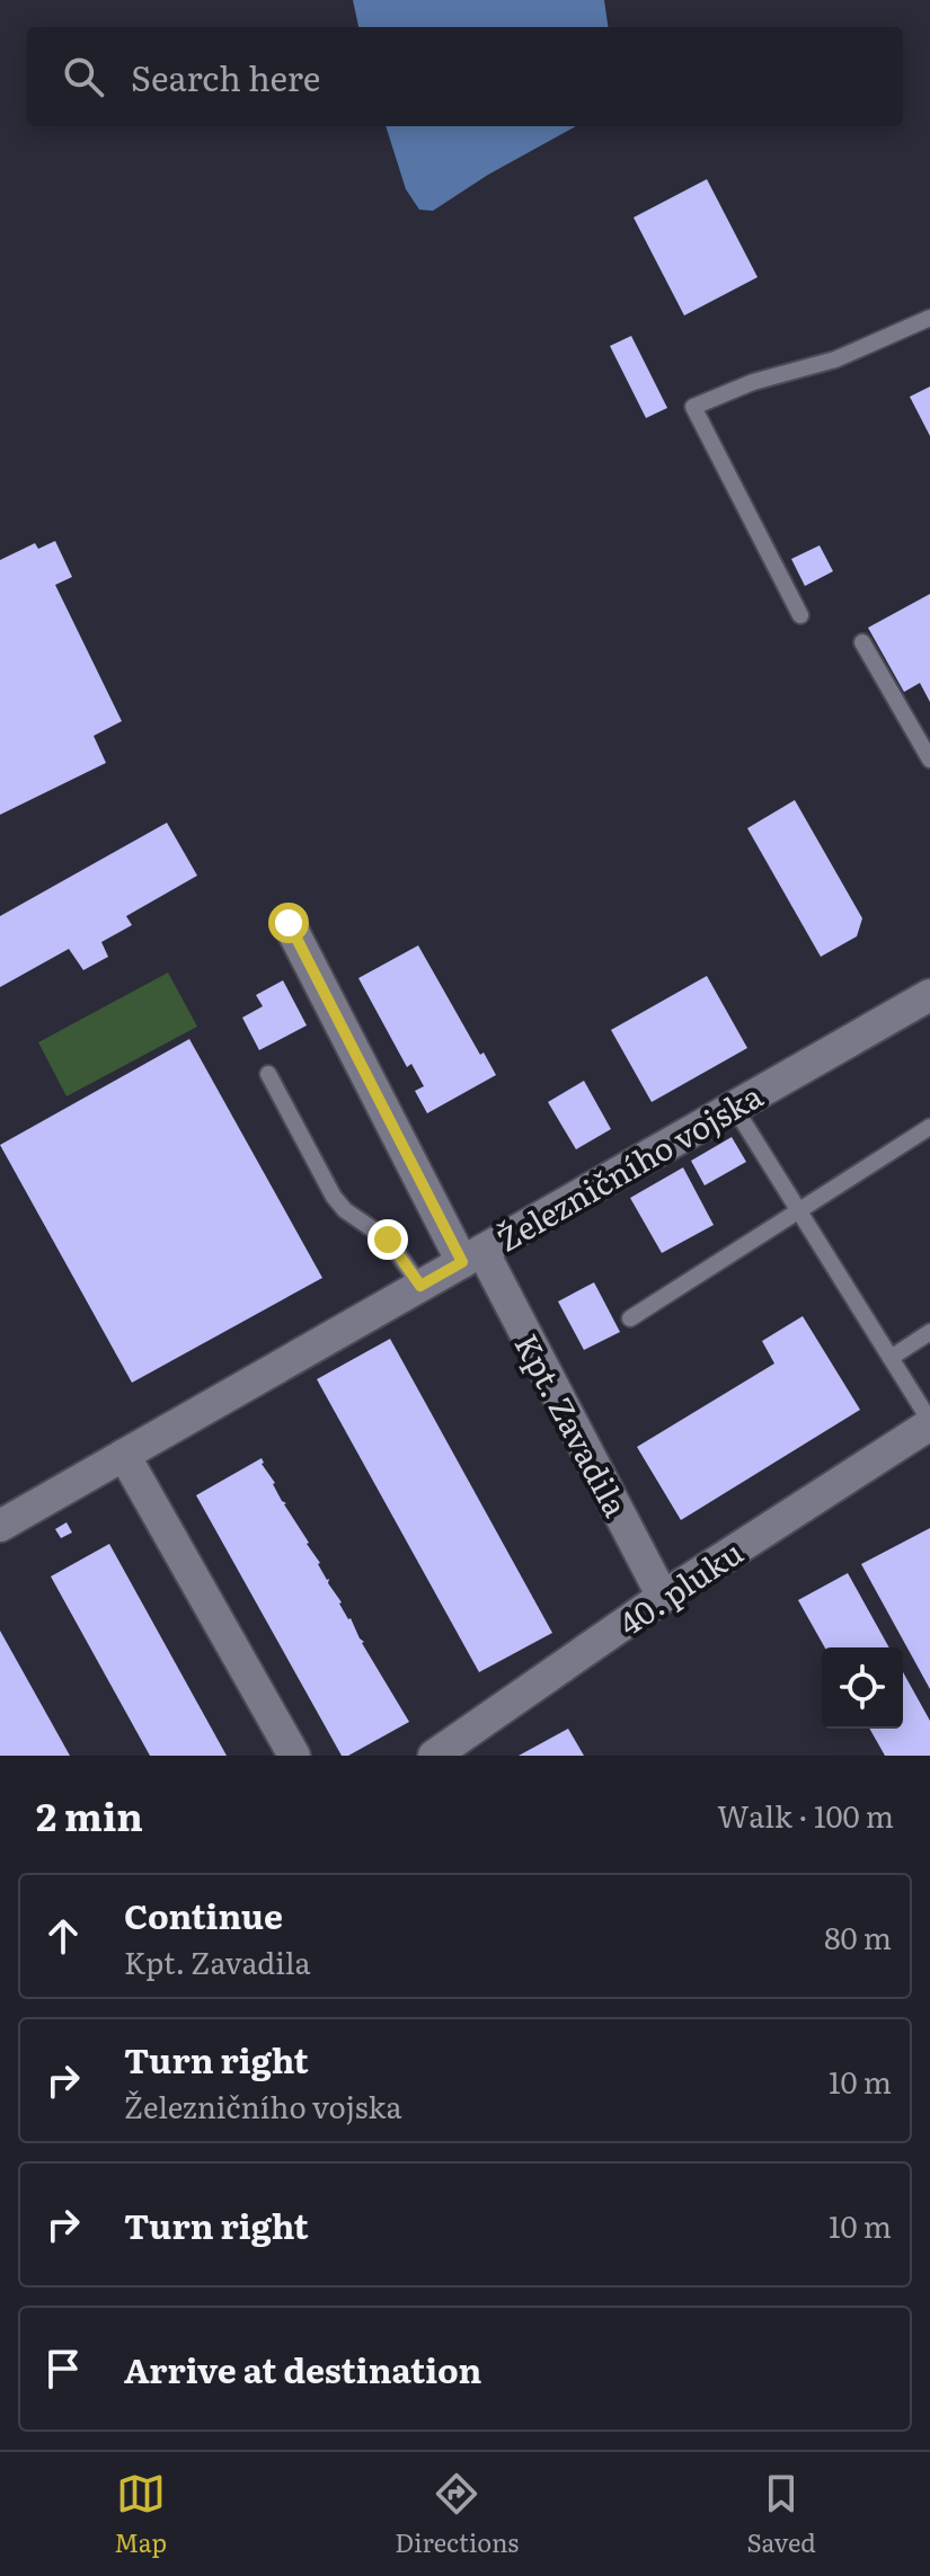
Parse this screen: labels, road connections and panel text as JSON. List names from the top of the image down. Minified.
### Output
{"streets":{"street":["Železničního vojska","Kpt. Zavadila","40. pluku"]},"crossings":[["Železničního vojska","Kpt. Zavadila"],["Kpt. Zavadila","40. pluku"]],"page":{"search":"Search here","heading":["2 min","Walk · 100 m"],"list":[["Continue","Kpt. Zavadila","80 m"],["Turn right","Železničního vojska","10 m"],["Turn right","10 m"],"Arrive at destination"],"nav":["Map","Directions","Saved"]}}
